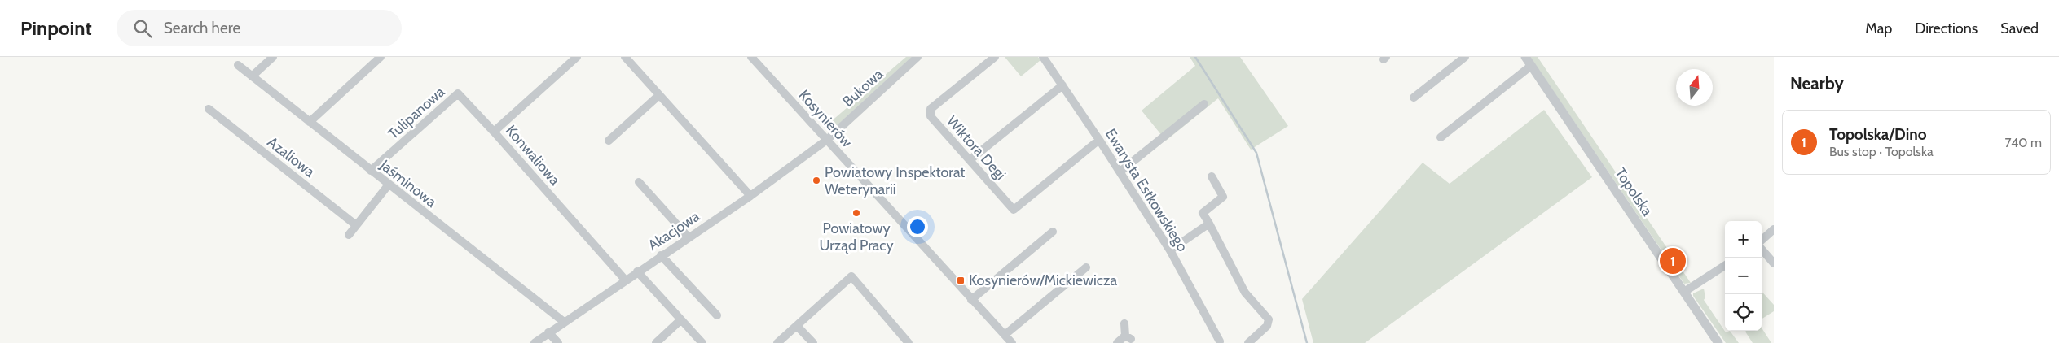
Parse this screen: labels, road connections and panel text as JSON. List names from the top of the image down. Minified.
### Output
{"streets":{"street":["Bukowa","Tulipanowa","Kosynierów","Wiktora Degi","Konwaliowa","Azaliowa","Jaśminowa","Ewarysta Estkowskiego","Topolska","Akacjowa"]},"crossings":[["Bukowa","Kosynierów"],["Bukowa","Akacjowa"],["Tulipanowa","Konwaliowa"],["Tulipanowa","Jaśminowa"],["Kosynierów","Akacjowa"],["Wiktora Degi","Ewarysta Estkowskiego"],["Konwaliowa","Akacjowa"],["Jaśminowa","Akacjowa"]],"places":{"other":["Powiatowy Inspektorat Weterynarii","Powiatowy Urząd Pracy"],"transit":["Kosynierów/Mickiewicza"]},"north":"top","page":{"header":"Pinpoint","search":"Search here","nav":["Map","Directions","Saved"],"heading":"Nearby","list":[{"mark":"1","name":"Topolska/Dino","note":"Bus stop · Topolska","value":"740 m"}],"map_buttons":["+","−"],"pins":"1"}}
